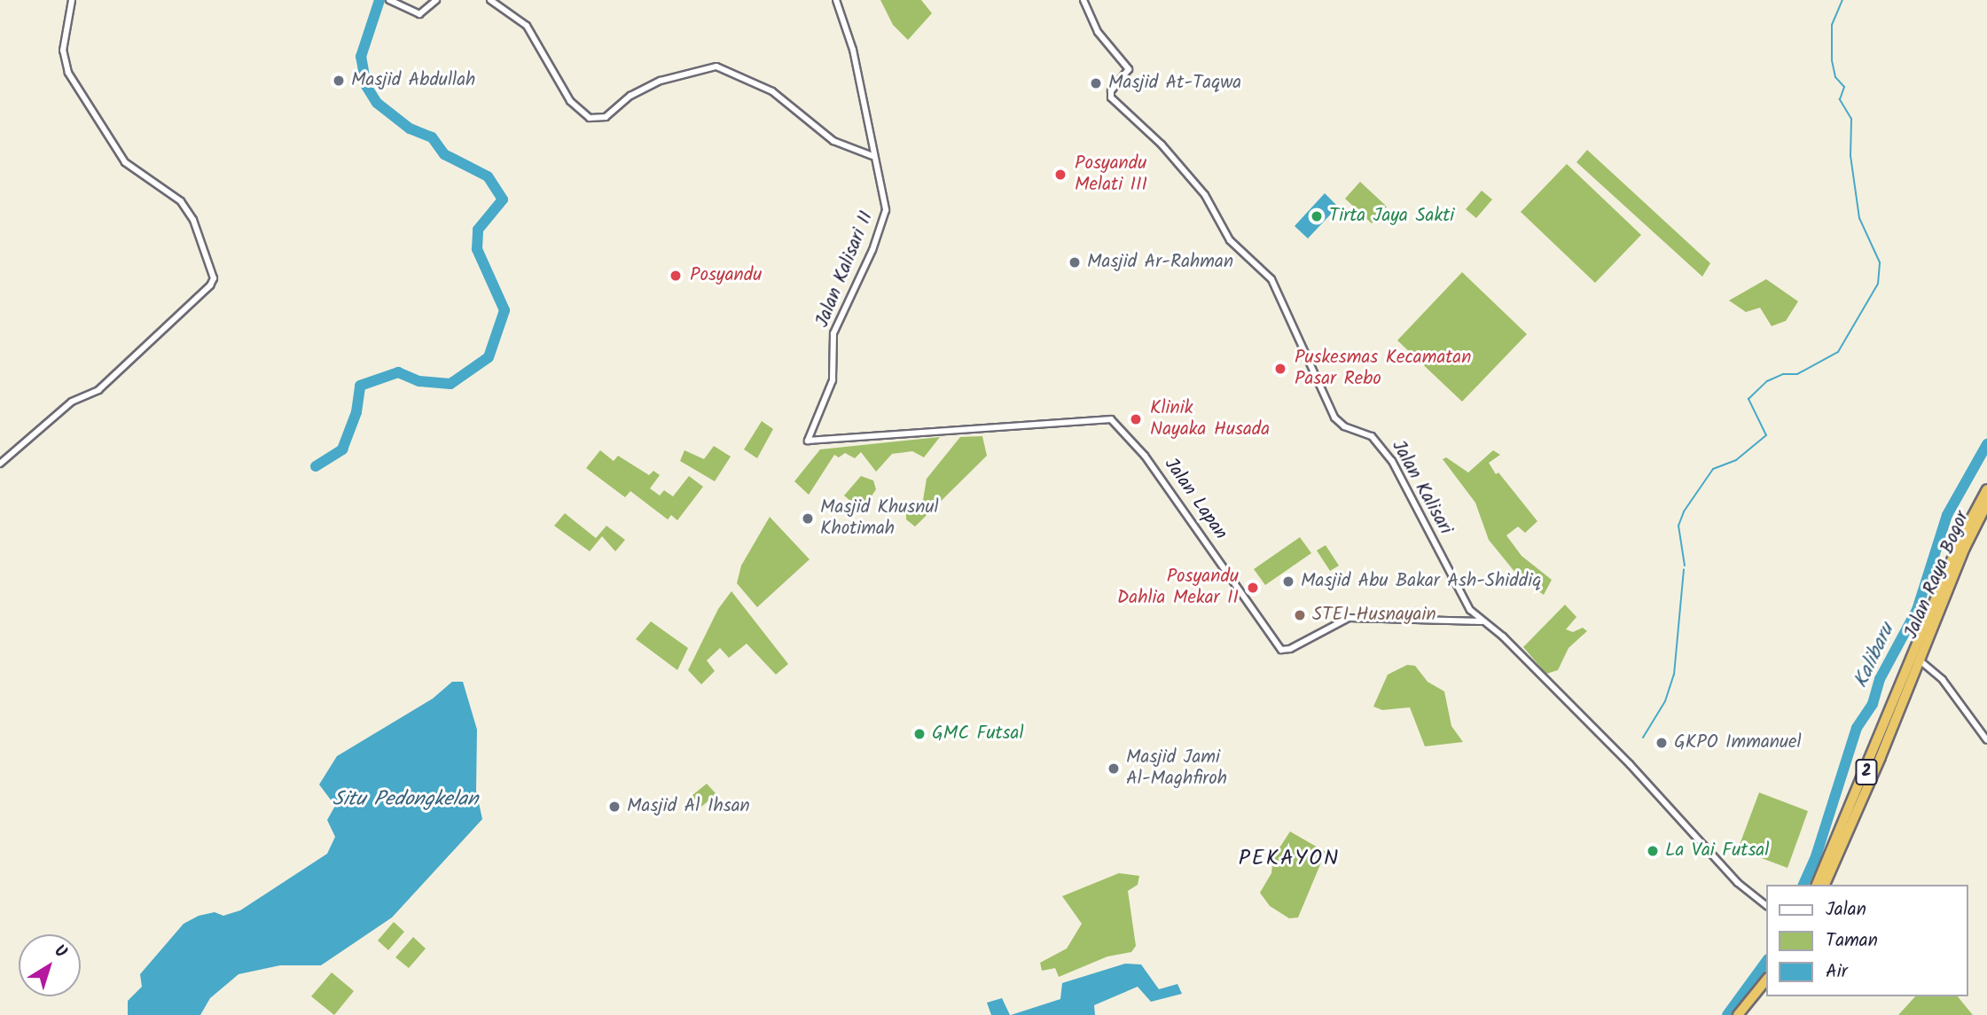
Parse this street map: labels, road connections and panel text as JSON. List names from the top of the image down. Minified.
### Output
{"streets":{"highway":["Jalan Raya Bogor","2"],"street":["Jalan Kalisari II","Jalan Kalisari","Jalan Lapan"]},"crossings":[["Jalan Kalisari II","Jalan Lapan"],["Jalan Kalisari","Jalan Lapan"]],"districts":["PEKAYON"],"water":["Kalibaru","Situ Pedongkelan"],"places":["Masjid Abdullah","Masjid At-Taqwa","Posyandu Melati III","Tirta Jaya Sakti","Masjid Ar-Rahman","Posyandu","Puskesmas Kecamatan Pasar Rebo","Klinik Nayaka Husada","Masjid Khusnul Khotimah","Masjid Abu Bakar Ash-Shiddiq","Posyandu Dahlia Mekar II","STEI Husnayain","GMC Futsal","GKPO Immanuel","Masjid Jami Al-Maghfiroh","Masjid Al Ihsan","La Vai Futsal"],"legend":["Jalan","Taman","Air"],"north":"top right"}
